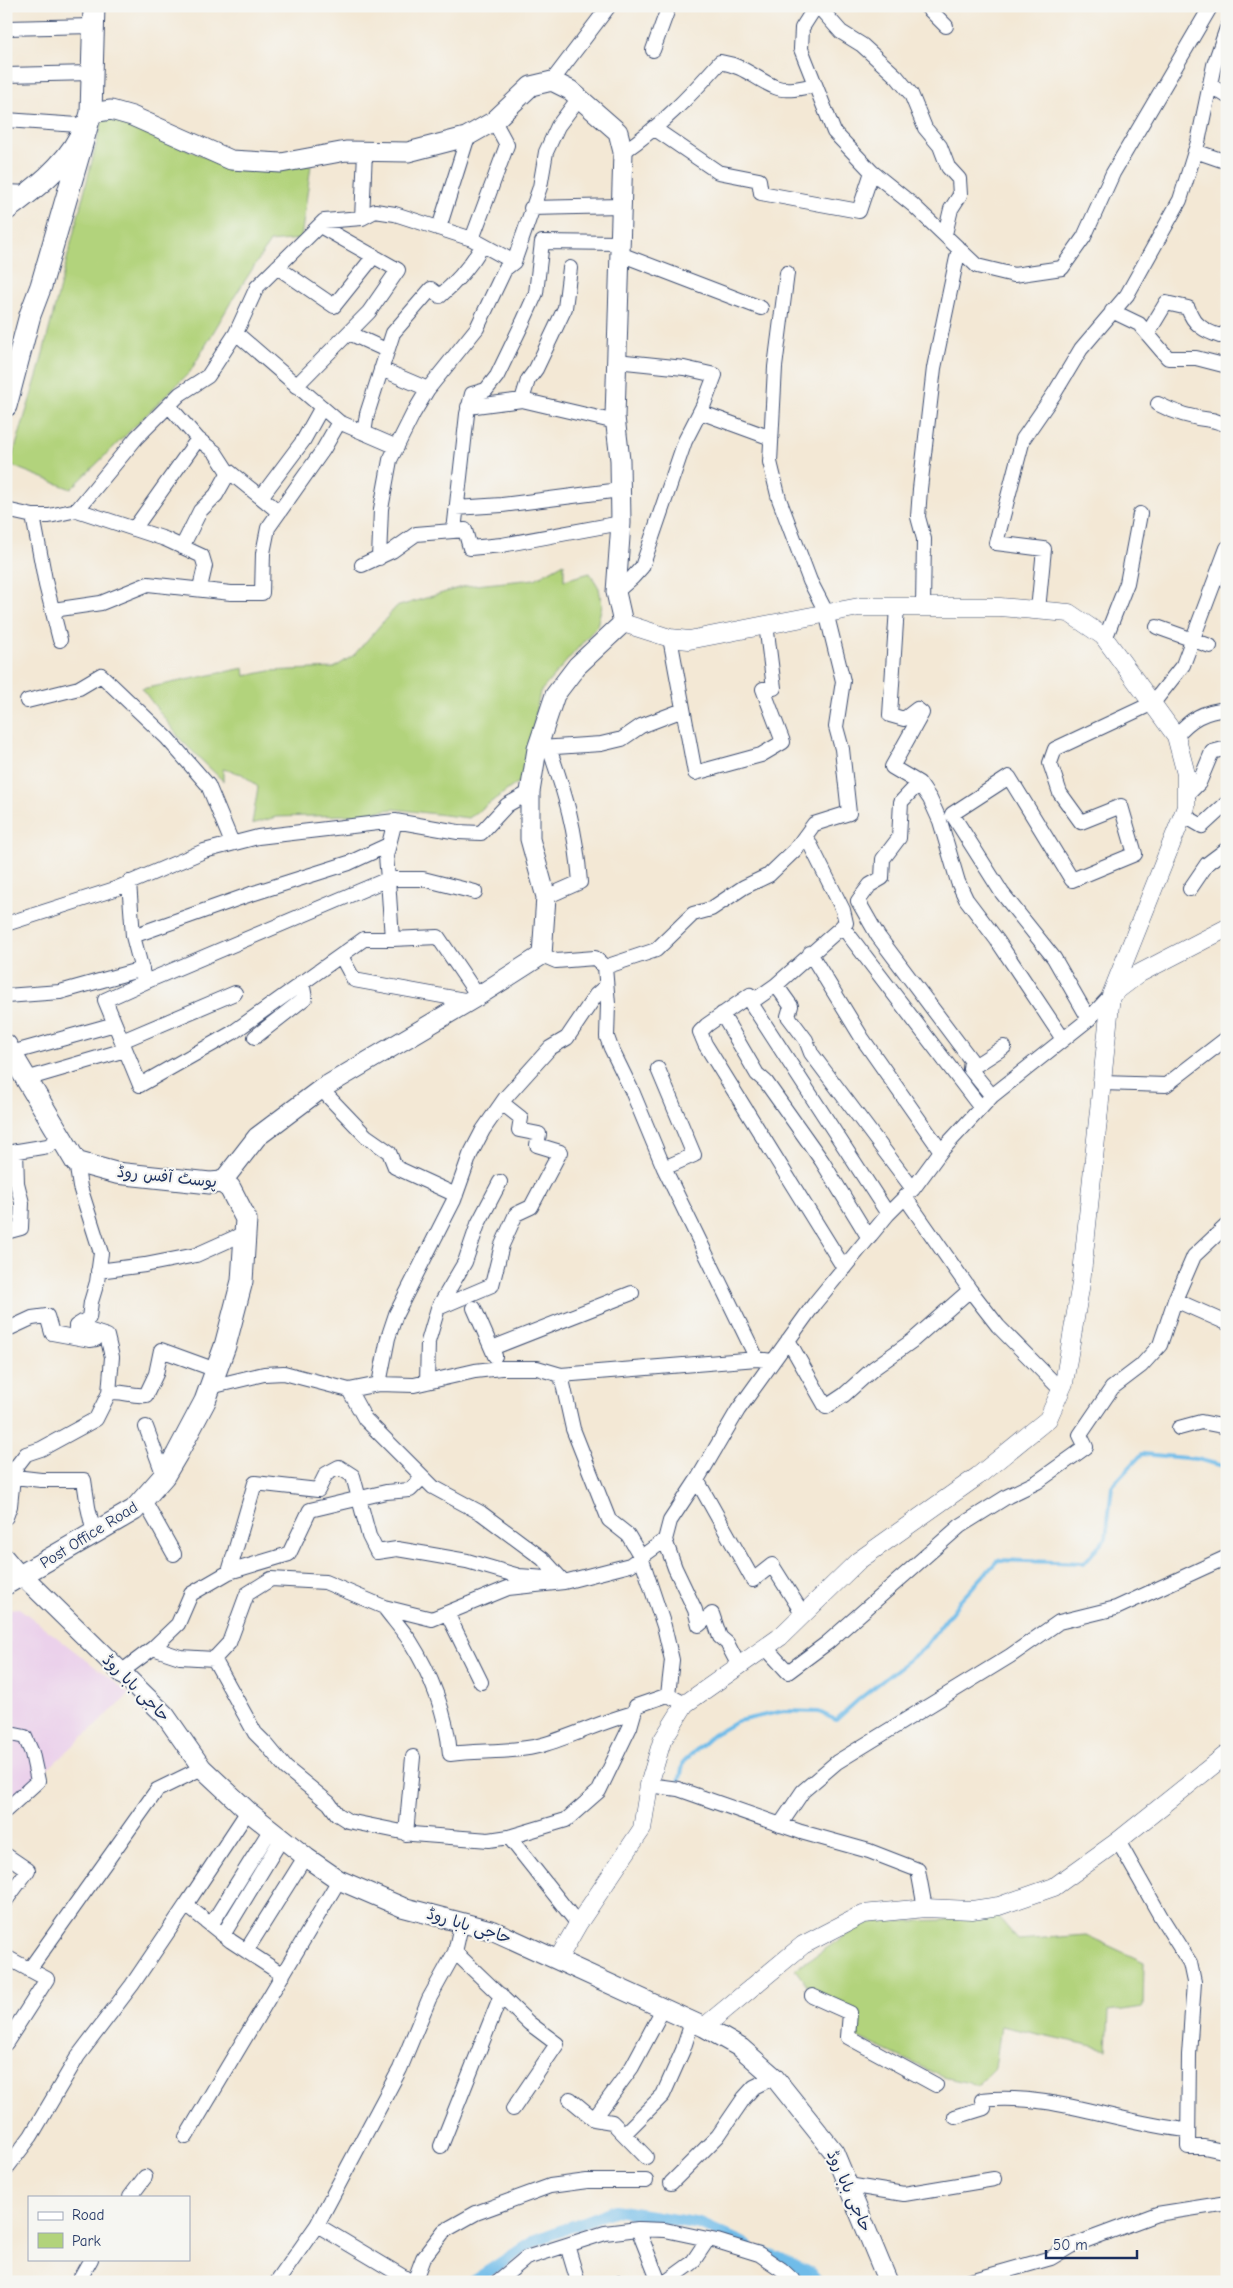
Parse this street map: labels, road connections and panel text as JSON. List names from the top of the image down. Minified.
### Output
{"streets":{"main road":["پوسٹ آفس روڈ","Post Office Road","حاجی بابا روڈ"]},"crossings":[["پوسٹ آفس روڈ","Post Office Road"],["Post Office Road","حاجی بابا روڈ"]],"legend":["Road","Park"],"scale_bar":"50 m"}
